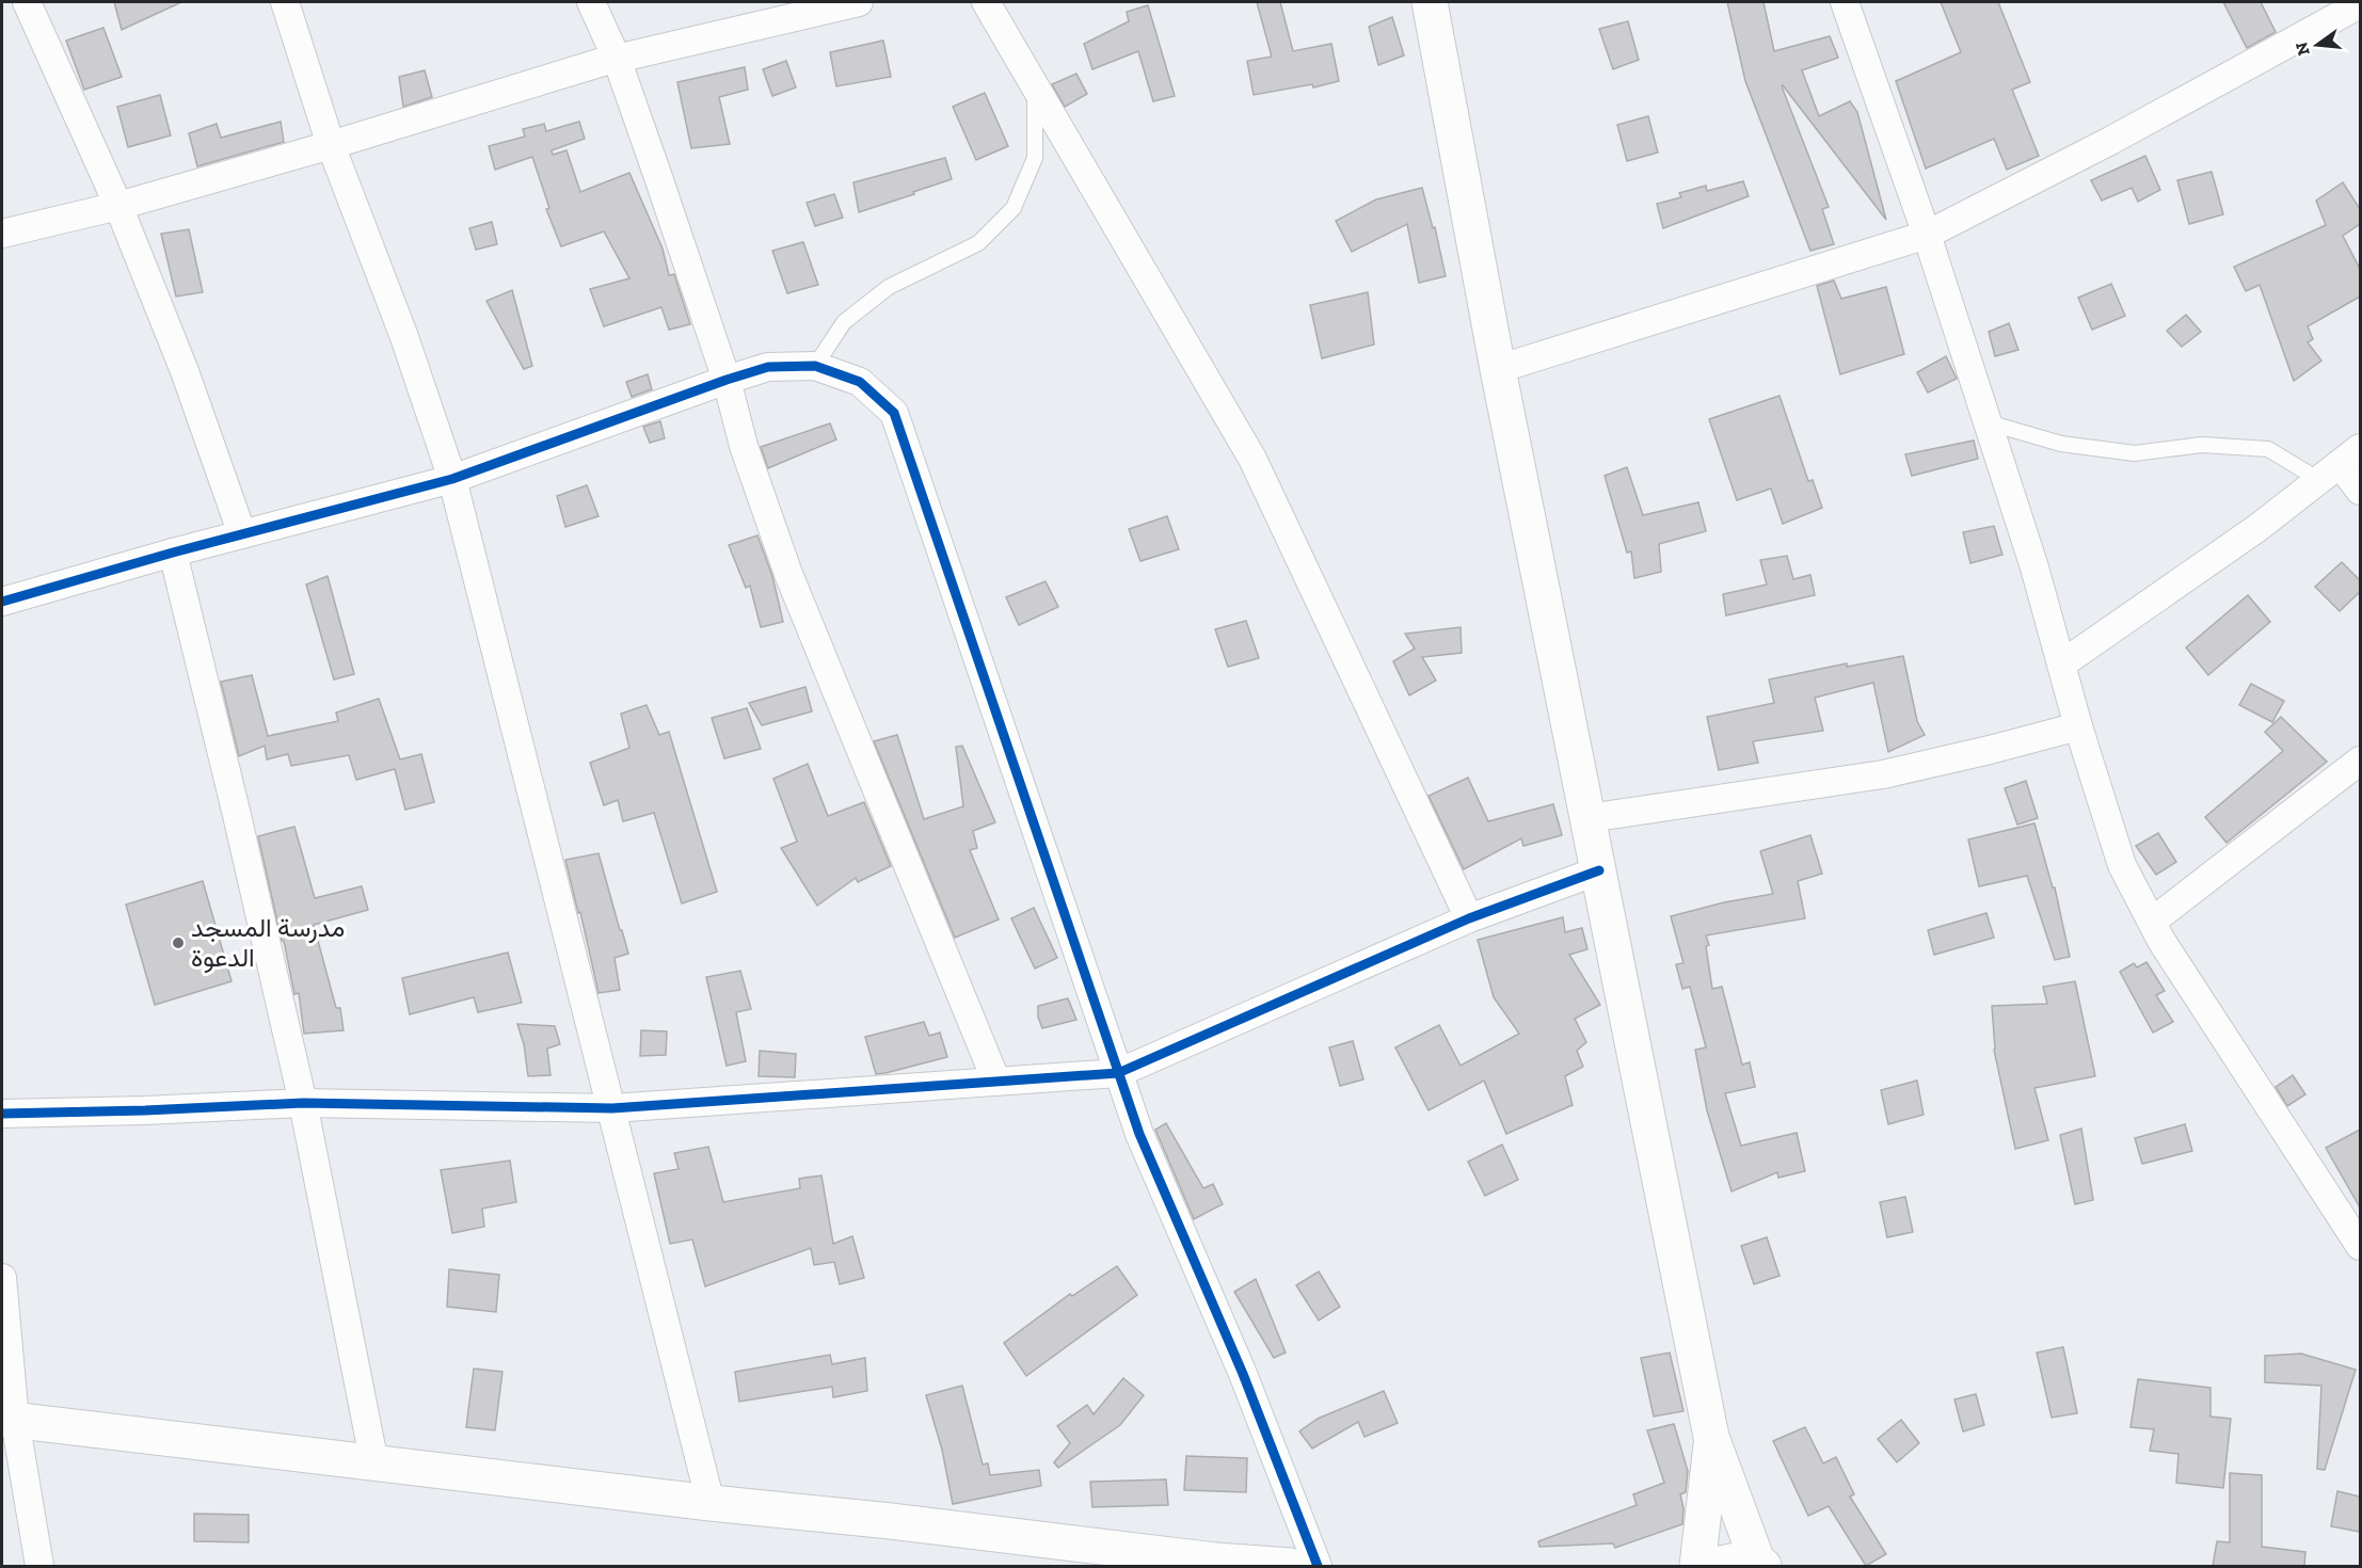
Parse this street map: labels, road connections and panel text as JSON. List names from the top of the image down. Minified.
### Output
{"places":["مدرسة المسجد الدعوة"],"north":"left"}
